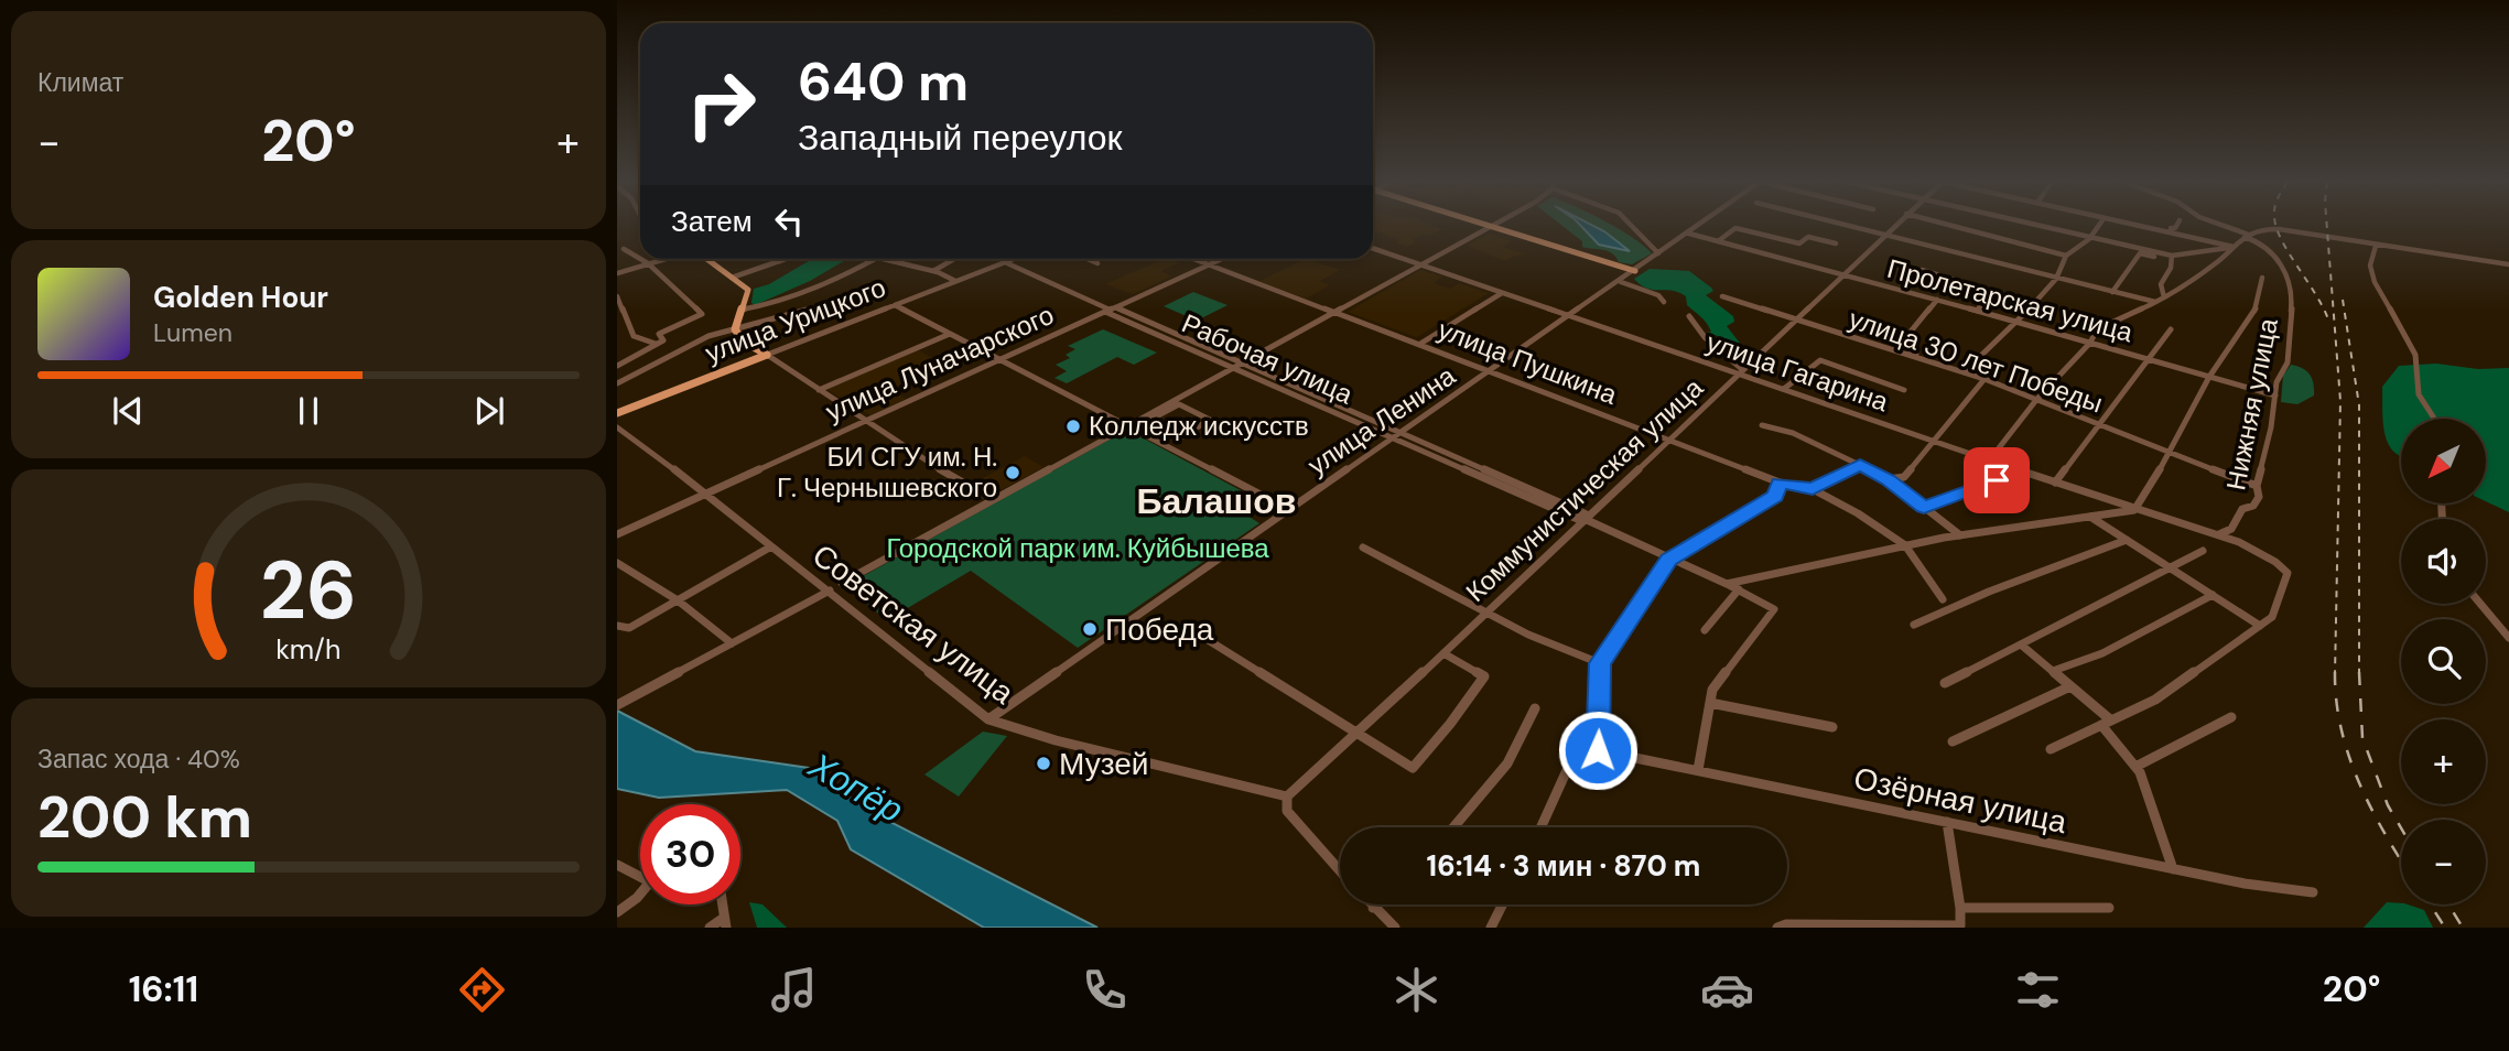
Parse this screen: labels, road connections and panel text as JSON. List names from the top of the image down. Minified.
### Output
{"streets":{"main road":["улица Урицкого"],"street":["Пролетарская улица","Рабочая улица","улица 30 лет Победы","улица Пушкина","улица Луначарского","улица Гагарина","Нижняя улица","улица Ленина","Коммунистическая улица","Советская улица","Озёрная улица"]},"crossings":[["Пролетарская улица","Нижняя улица"],["Пролетарская улица","улица Ленина"],["Пролетарская улица","Коммунистическая улица"],["улица Урицкого","Рабочая улица"],["Рабочая улица","улица Луначарского"],["Рабочая улица","улица Ленина"],["Рабочая улица","Коммунистическая улица"],["улица 30 лет Победы","Нижняя улица"],["улица 30 лет Победы","Коммунистическая улица"],["улица Пушкина","улица Луначарского"],["улица Пушкина","улица Ленина"],["улица Пушкина","Коммунистическая улица"],["улица Луначарского","Советская улица"],["улица Гагарина","Нижняя улица"],["улица Гагарина","улица Ленина"],["улица Гагарина","Коммунистическая улица"],["улица Ленина","Советская улица"],["Коммунистическая улица","Советская улица"]],"districts":["Балашов"],"water":["Хопёр"],"parks":["Городской парк им. Куйбышева"],"places":["Колледж искусств","БИ СГУ им. Н. Г. Чернышевского","Победа","Музей"],"north":"bottom left","page":{"tile":["Климат",["Запас хода · 40%","200 km"]],"turn":["640 m","Западный переулок"],"heat":["−","20°","+"],"then":"Затем","song":["Golden Hour","Lumen"],"map_buttons":["+","−"],"limit":"30","trip":"16:14 · 3 мин · 870 m","tabs":["16:11","20°"],"gauge":["26","km/h"]}}
